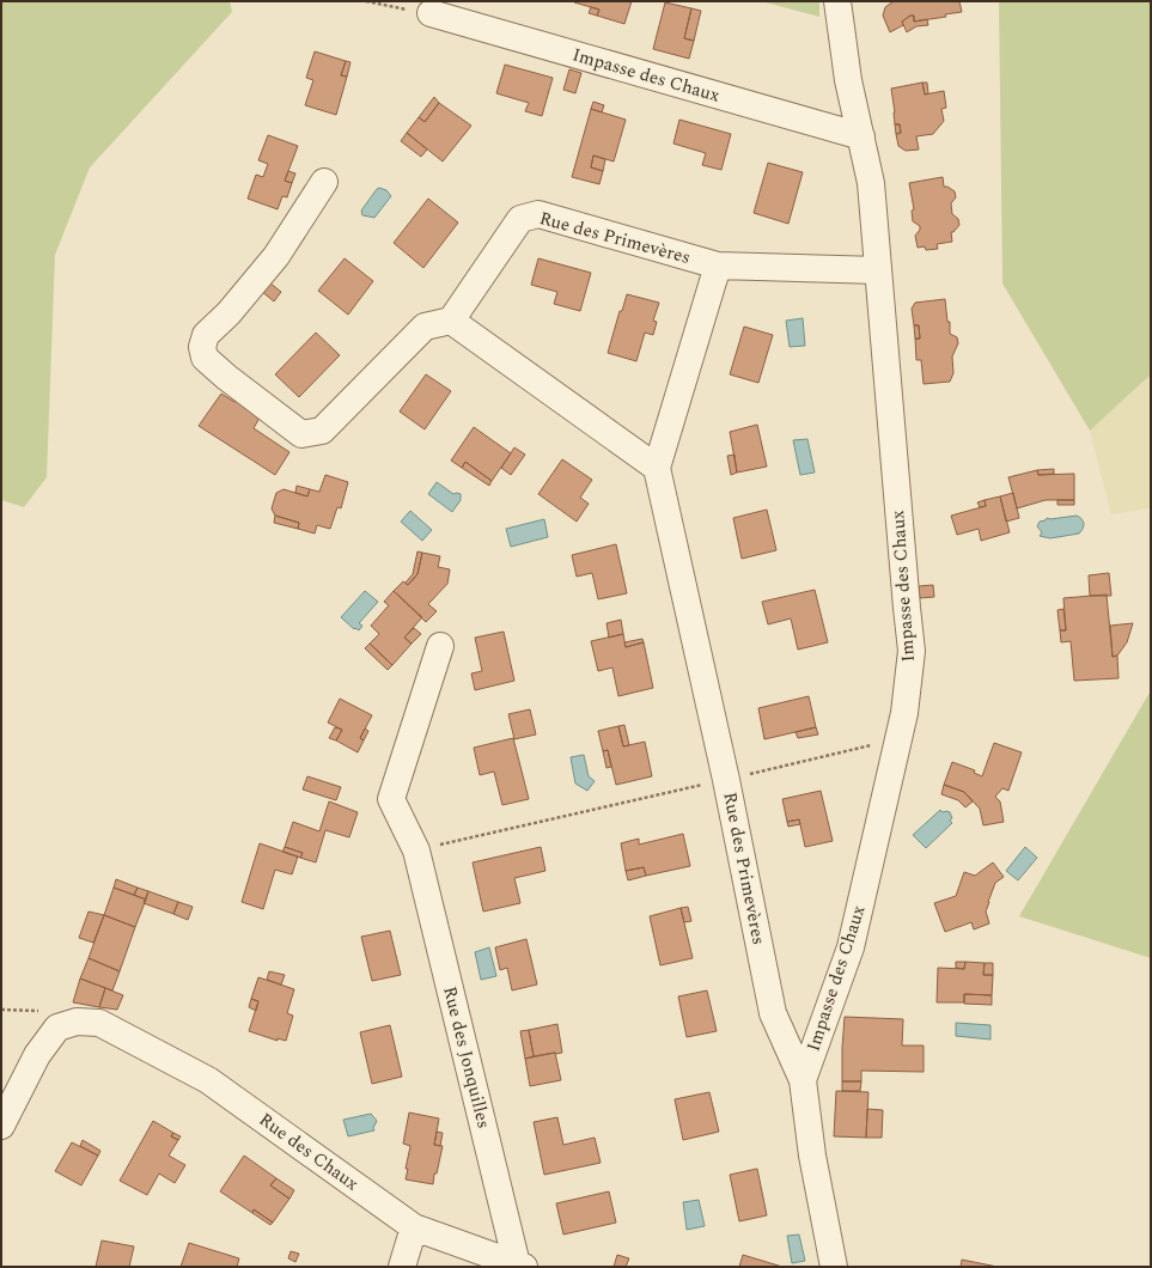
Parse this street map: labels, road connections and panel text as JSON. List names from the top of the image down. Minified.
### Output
{"streets":{"street":["Impasse des Chaux","Rue des Primevères","Rue des Jonquilles","Rue des Chaux"]},"crossings":[["Impasse des Chaux","Rue des Primevères"],["Rue des Jonquilles","Rue des Chaux"]]}
